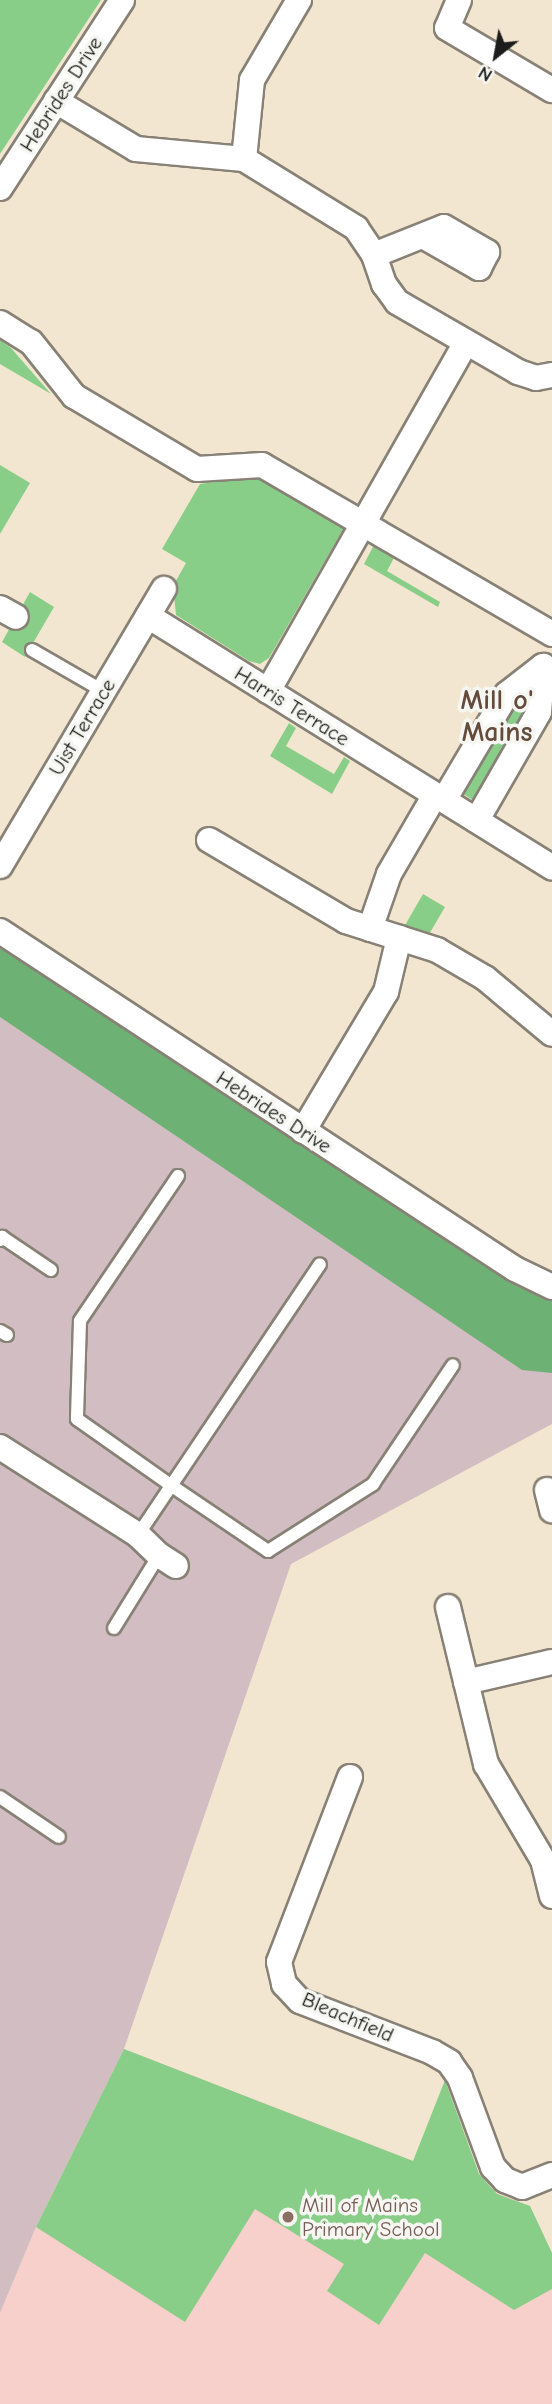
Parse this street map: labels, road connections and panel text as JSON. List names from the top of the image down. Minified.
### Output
{"streets":{"street":["Hebrides Drive","Harris Terrace","Uist Terrace","Bleachfield"]},"crossings":[["Harris Terrace","Uist Terrace"]],"districts":["Mill o' Mains"],"places":["Mill of Mains Primary School"],"north":"bottom left"}
